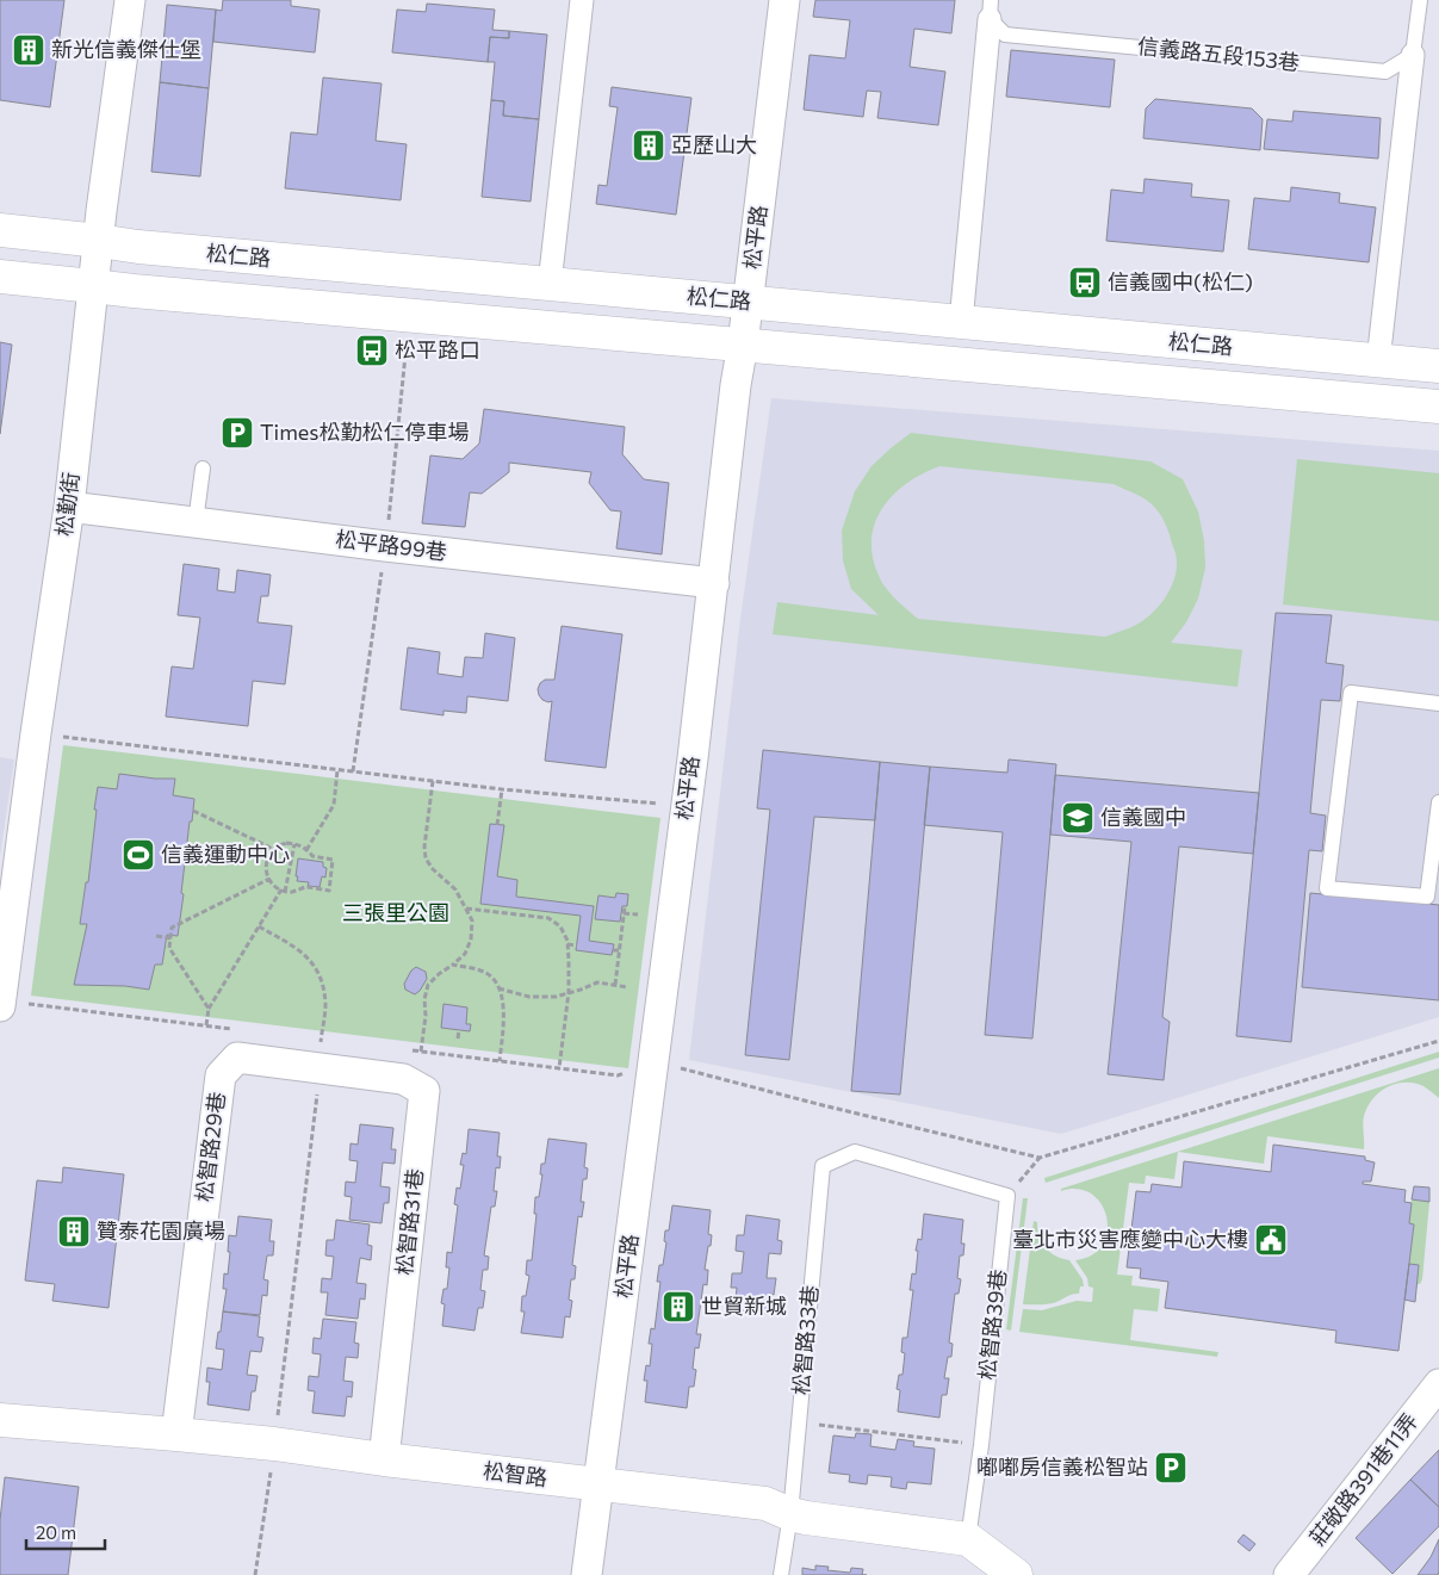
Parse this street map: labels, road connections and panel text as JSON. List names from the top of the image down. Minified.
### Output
{"streets":{"street":["松平路","松仁路","松勤街","松平路99巷","松智路29巷","松智路31巷","松智路","莊敬路391巷11弄"],"lane":["信義路五段153巷","松智路39巷","松智路33巷"]},"crossings":[["松平路","松仁路"],["松平路","松平路99巷"],["松平路","松智路"],["松仁路","松勤街"],["松勤街","松平路99巷"],["松智路29巷","松智路31巷"],["松智路29巷","松智路"],["松智路31巷","松智路"],["松智路39巷","松智路33巷"],["松智路39巷","松智路"],["松智路33巷","松智路"]],"parks":["三張里公園"],"places":{"building":["新光信義傑仕堡","亞歷山大","贊泰花園廣場","世貿新城"],"bus stop":["信義國中(松仁)","松平路口"],"parking":["Times松勤松仁停車場","嘟嘟房信義松智站"],"school or university":["信義國中"],"sports":["信義運動中心"],"public building":["臺北市災害應變中心大樓"]},"scale_bar":"20 m"}
